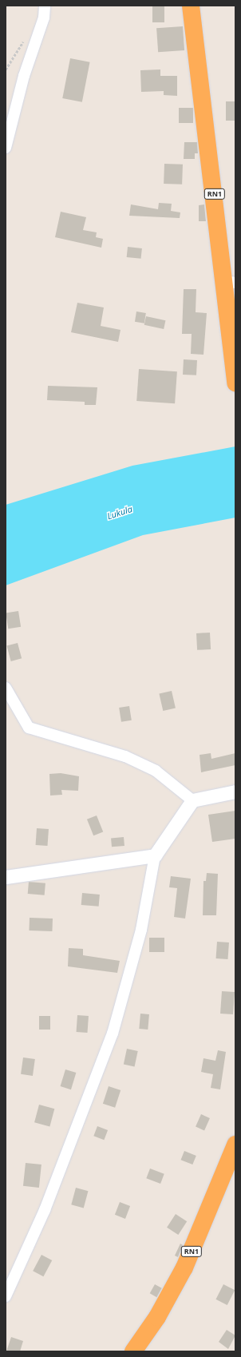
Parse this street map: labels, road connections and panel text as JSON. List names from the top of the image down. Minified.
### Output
{"streets":{"highway":["RN1"]},"water":["Lukula"]}
